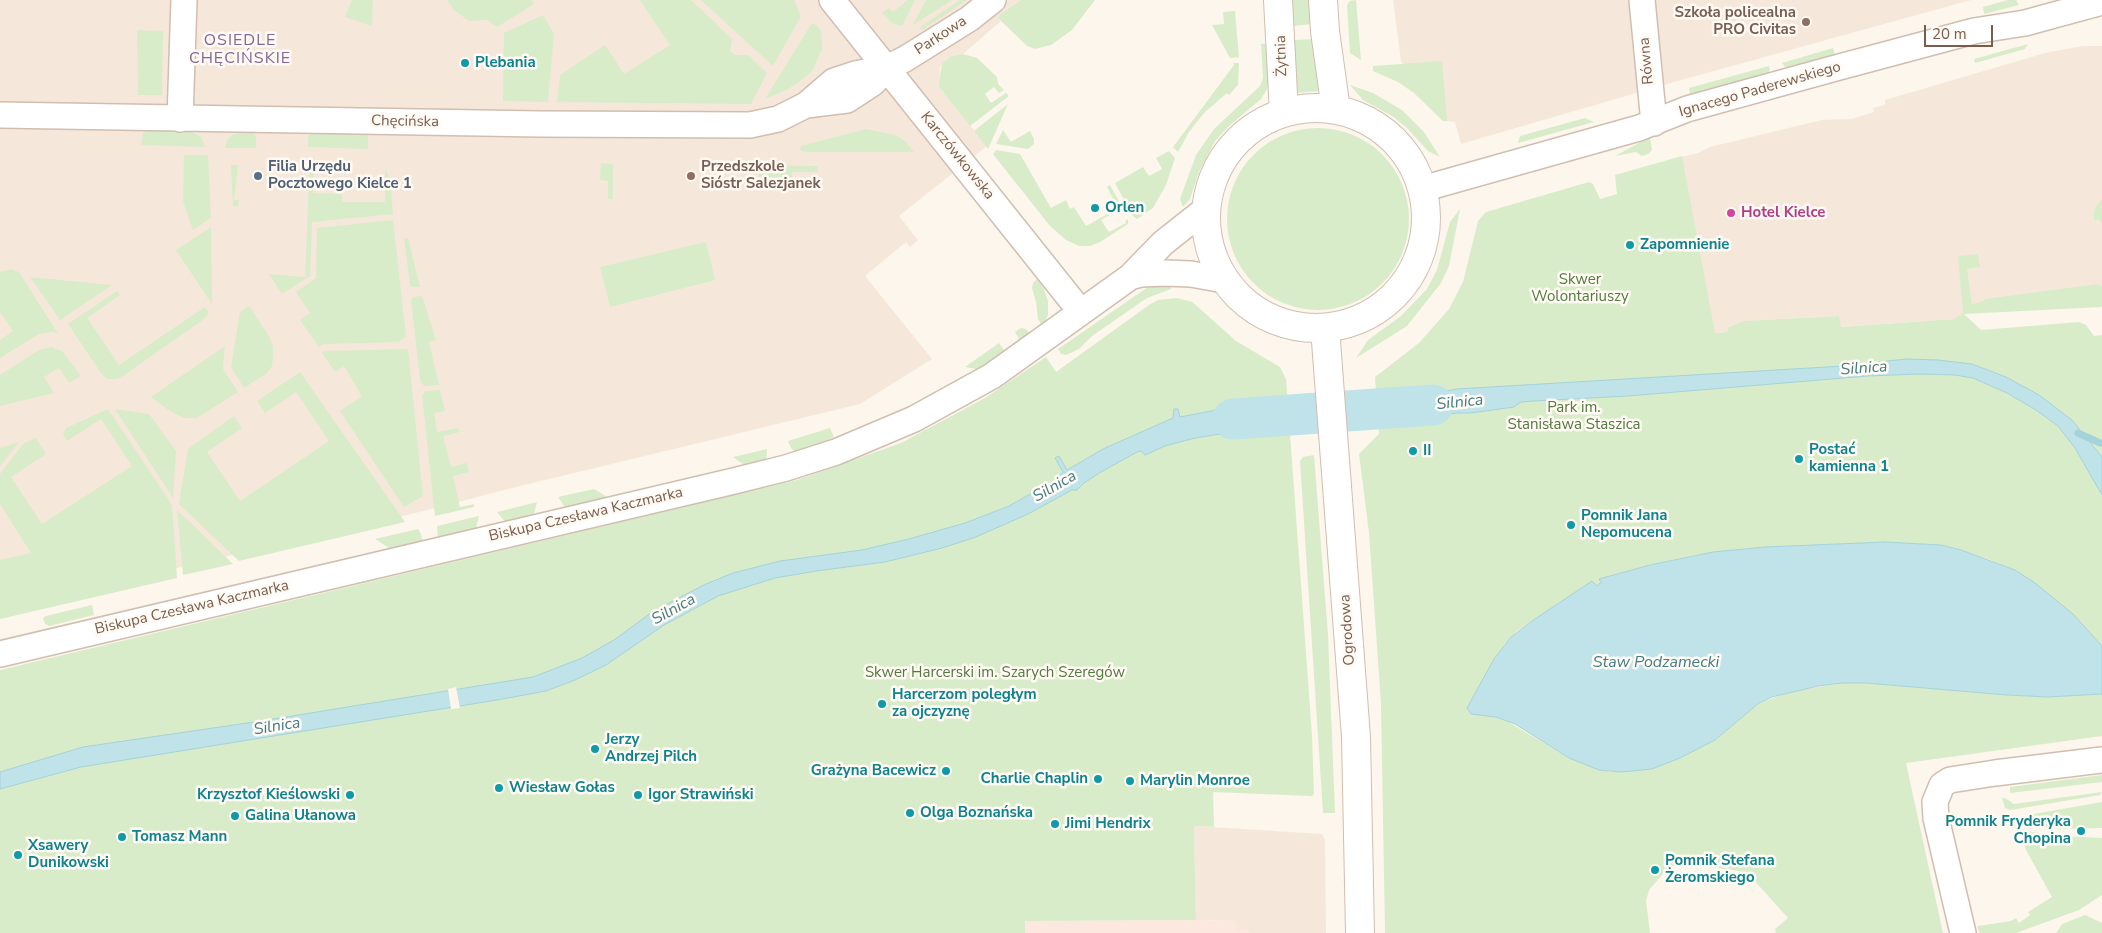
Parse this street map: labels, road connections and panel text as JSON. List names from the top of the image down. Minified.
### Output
{"streets":{"street":["Parkowa","Żytnia","Równa","Ignacego Paderewskiego","Chęcińska","Karczówkowska","Biskupa Czesława Kaczmarka","Ogrodowa"]},"crossings":[["Parkowa","Chęcińska"],["Parkowa","Karczówkowska"],["Równa","Ignacego Paderewskiego"],["Chęcińska","Karczówkowska"],["Karczówkowska","Biskupa Czesława Kaczmarka"]],"districts":["OSIEDLE CHĘCIŃSKIE"],"water":["Silnica","Staw Podzamecki"],"parks":["Skwer Wolontariuszy","Park im. Stanisława Staszica","Skwer Harcerski im. Szarych Szeregów"],"places":["Szkoła policealna PRO Civitas","Plebania","Filia Urzędu Pocztowego Kielce 1","Przedszkole Sióstr Salezjanek","Orlen","Hotel Kielce","Zapomnienie","II","Postać kamienna 1","Pomnik Jana Nepomucena","Harcerzom poległym za ojczyznę","Jerzy Andrzej Pilch","Grażyna Bacewicz","Charlie Chaplin","Marylin Monroe","Wiesław Gołas","Krzysztof Kieślowski","Igor Strawiński","Olga Boznańska","Galina Ułanowa","Jimi Hendrix","Pomnik Fryderyka Chopina","Tomasz Mann","Xsawery Dunikowski","Pomnik Stefana Żeromskiego"],"scale_bar":"20 m"}
